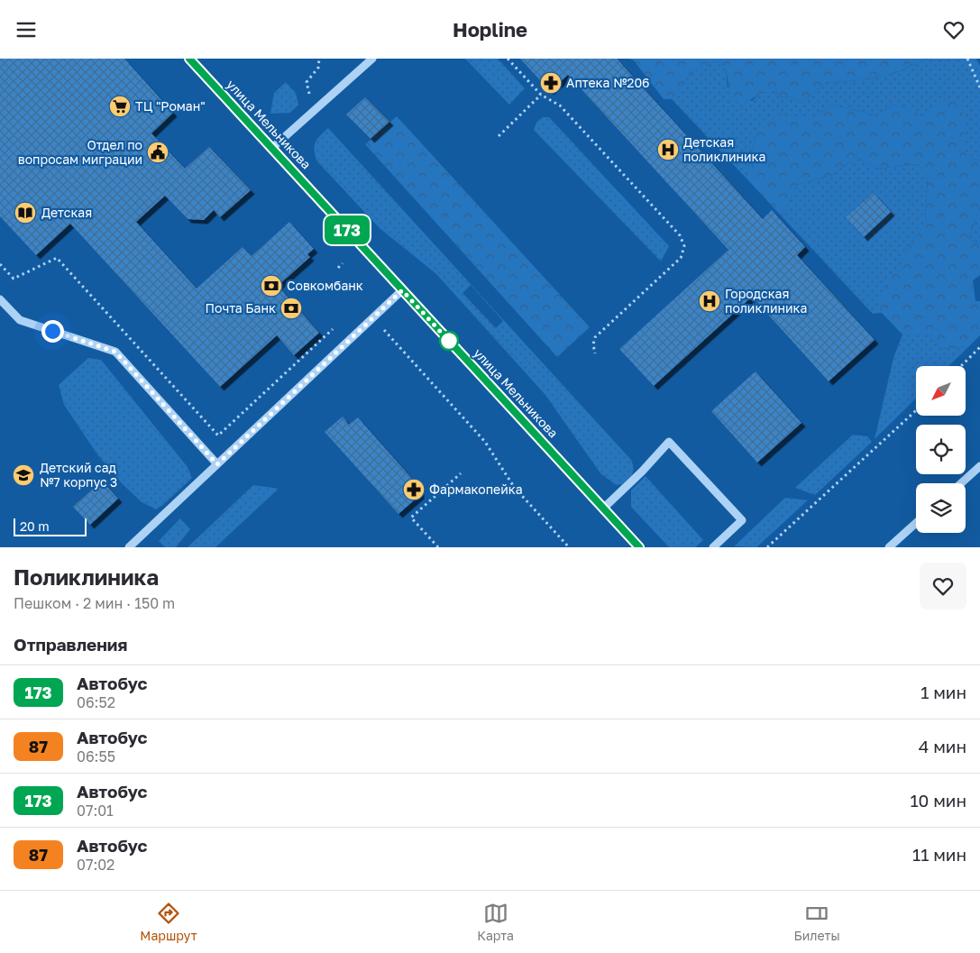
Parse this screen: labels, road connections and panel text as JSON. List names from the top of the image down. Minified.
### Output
{"streets":{"main road":["улица Мельникова"]},"places":{"pharmacy":["Аптека №206","Фармакопейка"],"supermarket":["ТЦ \"Роман\""],"hospital":["Детская поликлиника","Городская поликлиника"],"public building":["Отдел по вопросам миграции"],"library":["Детская"],"bank":["Совкомбанк","Почта Банк"],"school or university":["Детский сад №7 корпус 3"]},"lines":["bus line 173"],"scale_bar":"20 m","north":"bottom left","page":{"header":"Hopline","on_map":"173","scale":"20 m","heading":[["Поликлиника","Пешком · 2 мин · 150 m"],"Отправления"],"list":[{"mark":"173","name":"Автобус","note":"06:52","value":"1 мин"},{"mark":"87","name":"Автобус","note":"06:55","value":"4 мин"},{"mark":"173","name":"Автобус","note":"07:01","value":"10 мин"},{"mark":"87","name":"Автобус","note":"07:02","value":"11 мин"}],"tabs":["Маршрут","Карта","Билеты"]}}
